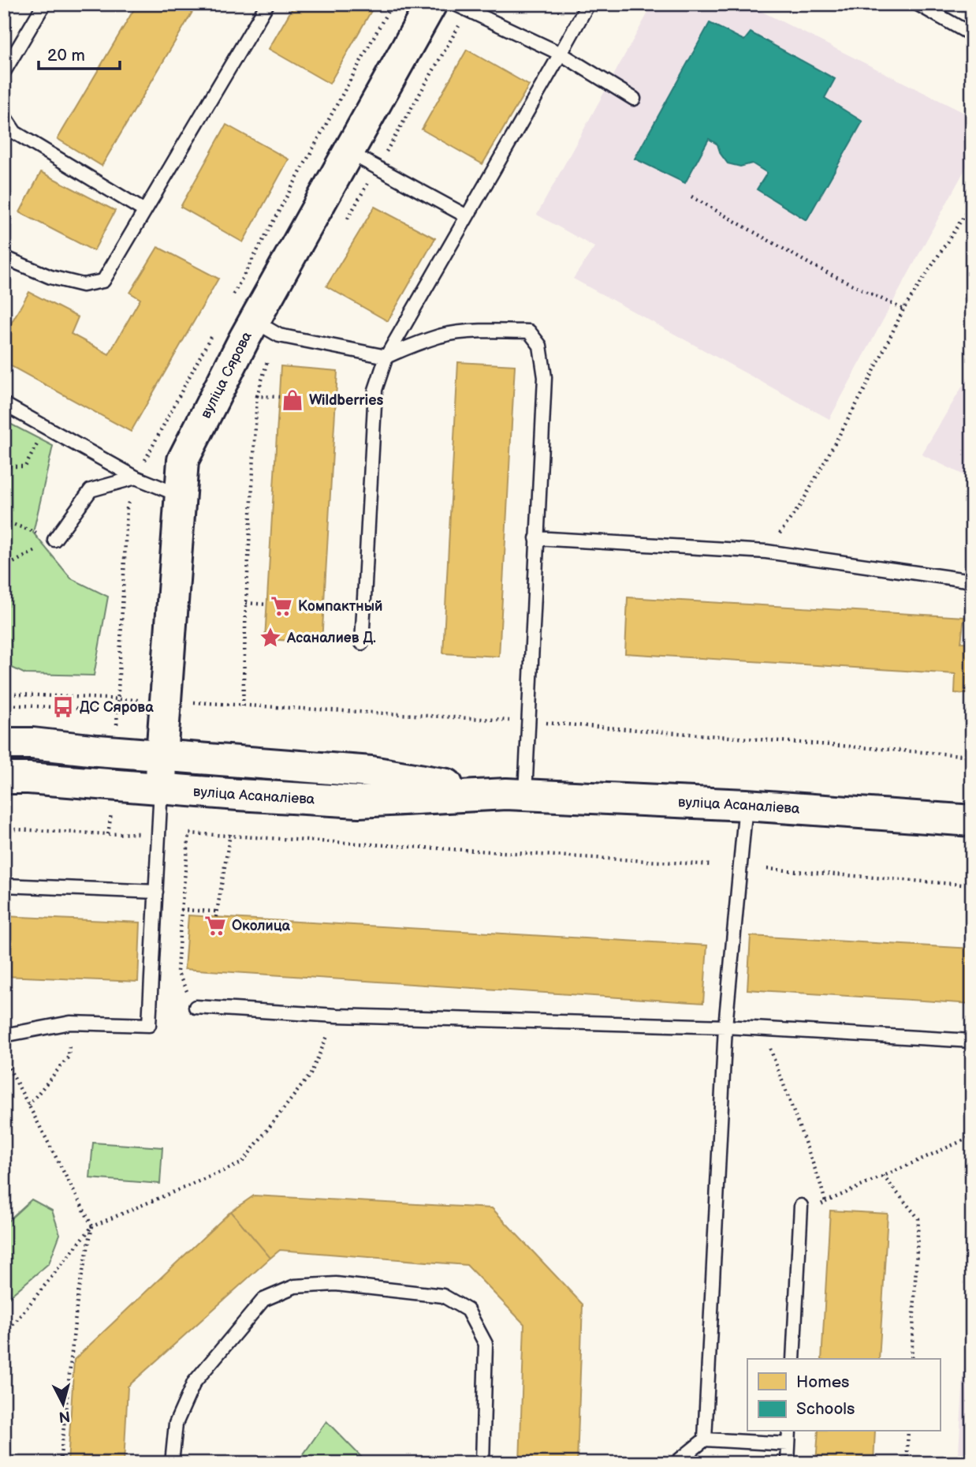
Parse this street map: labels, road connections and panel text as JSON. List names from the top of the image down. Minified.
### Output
{"streets":{"main road":["вуліца Сярова","вуліца Асаналіева"]},"crossings":[["вуліца Сярова","вуліца Асаналіева"]],"places":{"shop":["Wildberries"],"supermarket":["Компактный","Околица"],"place":["Асаналиев Д."],"bus stop":["ДС Сярова"]},"legend":["Homes","Schools"],"scale_bar":"20 m","north":"bottom"}
